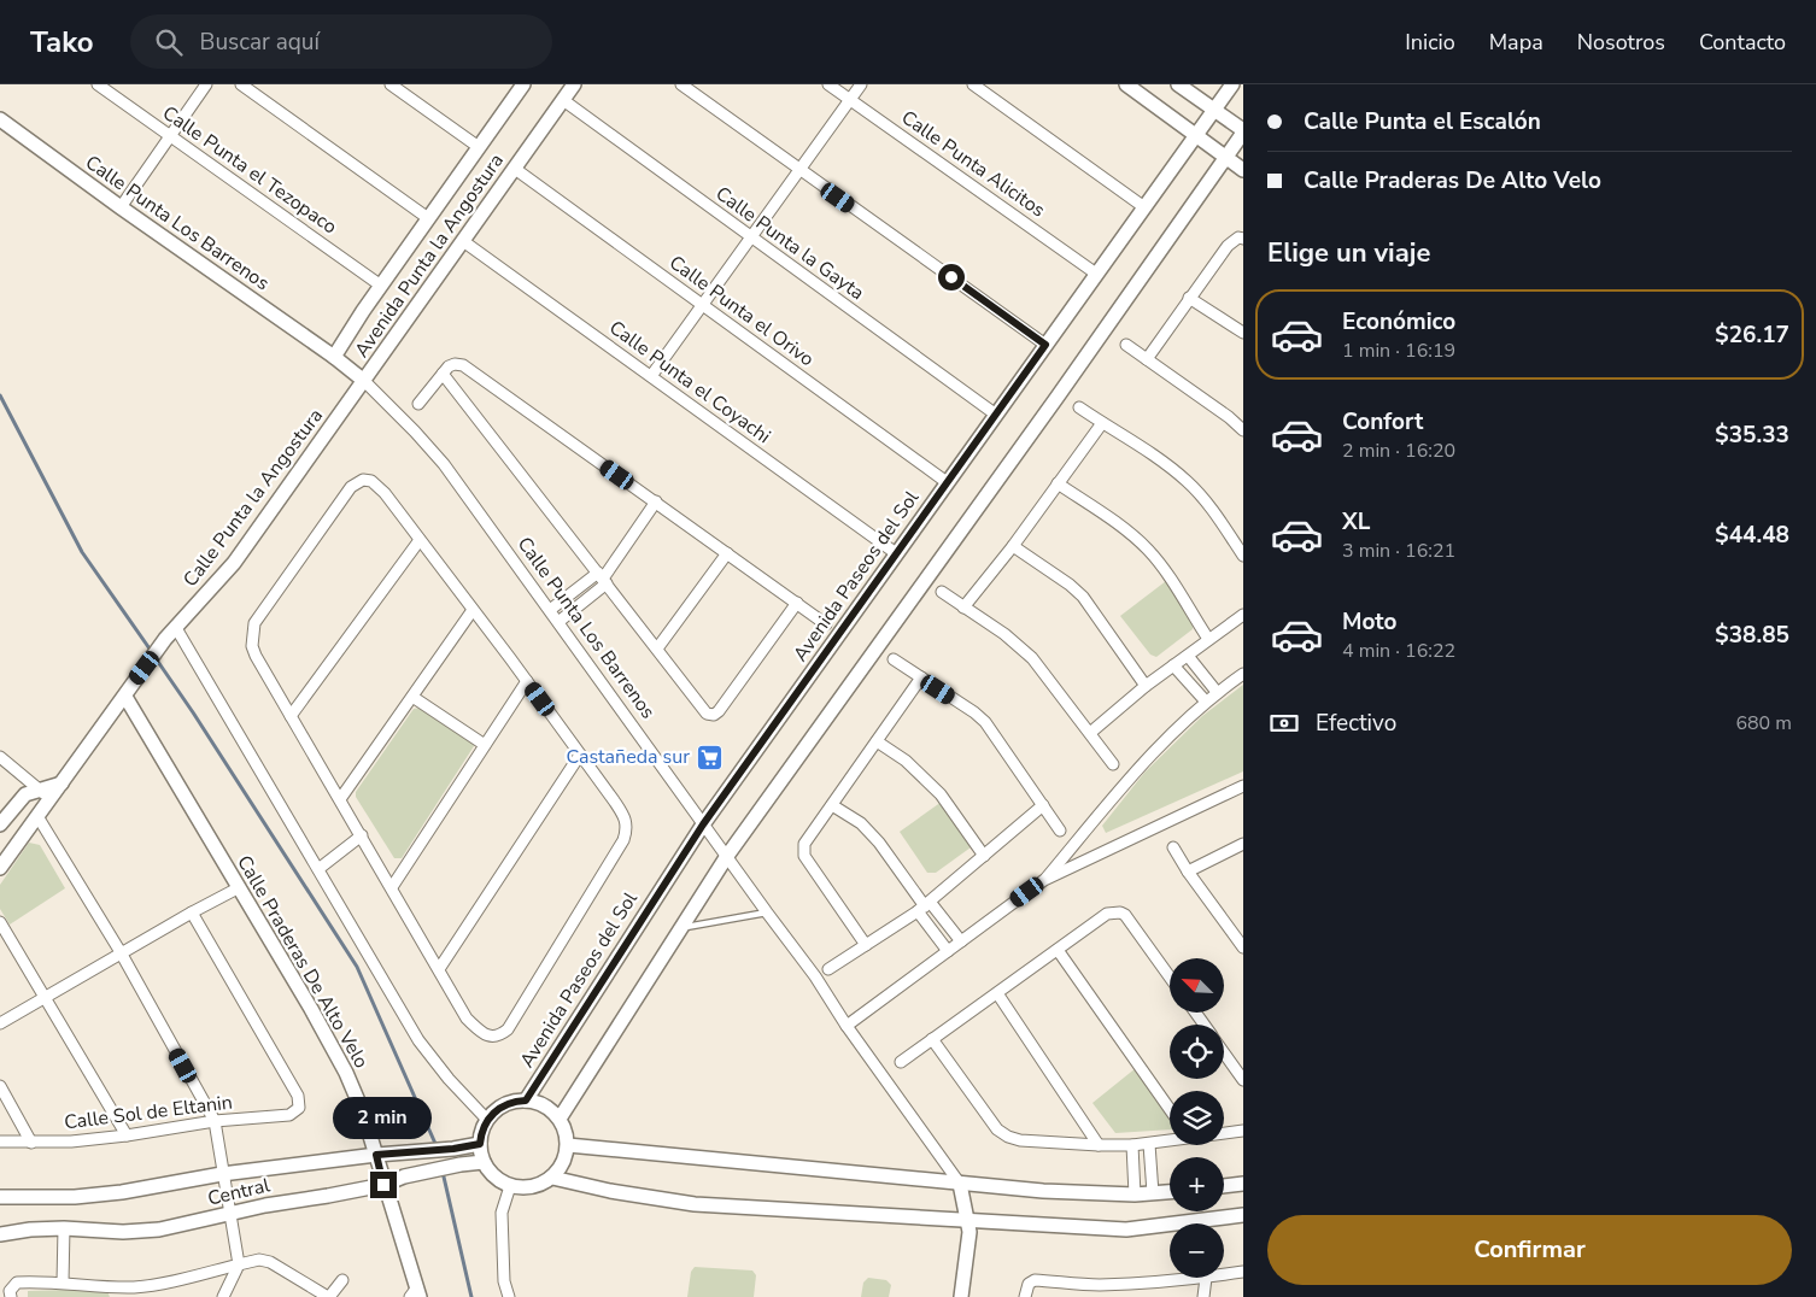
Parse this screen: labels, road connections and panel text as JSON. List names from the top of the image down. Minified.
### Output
{"streets":{"street":["Calle Punta Alicitos","Calle Punta el Tezopaco","Calle Punta Los Barrenos","Calle Punta la Gayta","Avenida Punta la Angostura","Calle Punta el Orivo","Calle Punta el Coyachi","Calle Punta la Angostura","Avenida Paseos del Sol","Calle Praderas De Alto Velo","Calle Sol de Eltanin","Central"]},"crossings":[["Calle Punta Alicitos","Avenida Paseos del Sol"],["Calle Punta el Tezopaco","Avenida Punta la Angostura"],["Calle Punta Los Barrenos","Avenida Punta la Angostura"],["Calle Punta Los Barrenos","Calle Punta la Angostura"],["Calle Punta Los Barrenos","Avenida Paseos del Sol"],["Calle Punta la Gayta","Avenida Punta la Angostura"],["Calle Punta la Gayta","Avenida Paseos del Sol"],["Avenida Punta la Angostura","Calle Punta el Orivo"],["Avenida Punta la Angostura","Calle Punta el Coyachi"],["Avenida Punta la Angostura","Calle Punta la Angostura"],["Calle Punta el Orivo","Avenida Paseos del Sol"],["Calle Punta el Coyachi","Avenida Paseos del Sol"],["Calle Punta la Angostura","Calle Praderas De Alto Velo"],["Avenida Paseos del Sol","Central"],["Calle Praderas De Alto Velo","Central"]],"places":{"supermarket":["Castañeda sur"]},"north":"top left","page":{"header":"Tako","search":"Buscar aquí","nav":["Inicio","Mapa","Nosotros","Contacto"],"banner":["Calle Punta el Escalón","Calle Praderas De Alto Velo"],"heading":"Elige un viaje","list":[{"name":"Económico","note":"1 min · 16:19","value":"$26.17"},{"name":"Confort","note":"2 min · 16:20","value":"$35.33"},{"name":"XL","note":"3 min · 16:21","value":"$44.48"},{"name":"Moto","note":"4 min · 16:22","value":"$38.85"}],"pay":["Efectivo","680 m"],"map_buttons":["+","−"],"bubble":"2 min","buttons":"Confirmar"}}
